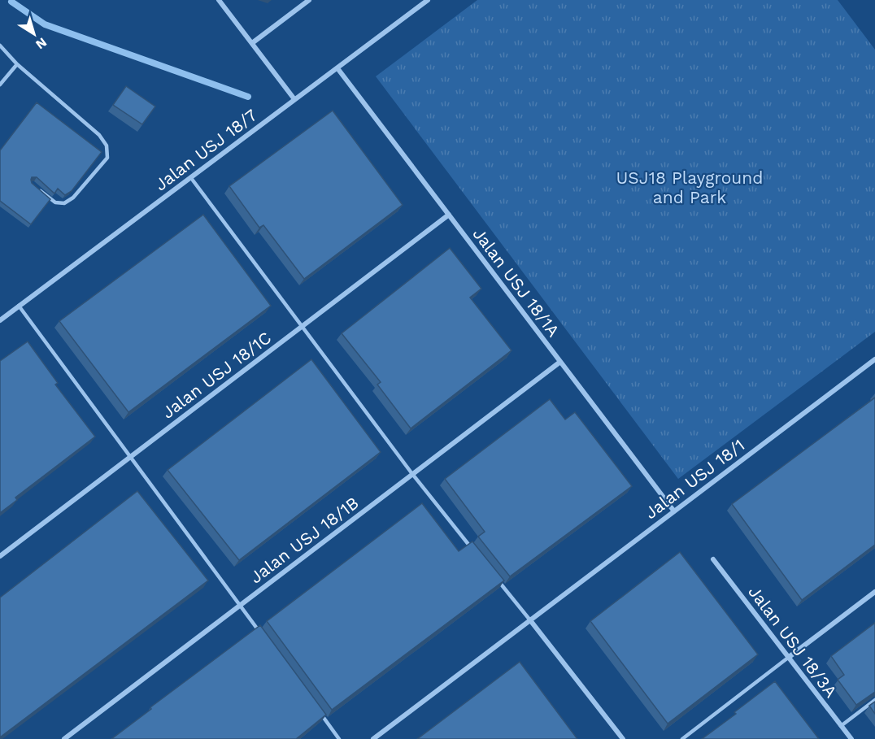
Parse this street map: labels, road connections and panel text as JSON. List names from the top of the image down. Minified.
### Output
{"streets":{"street":["Jalan USJ 18/7","Jalan USJ 18/1A","Jalan USJ 18/1C","Jalan USJ 18/1","Jalan USJ 18/1B","Jalan USJ 18/3A"]},"crossings":[["Jalan USJ 18/7","Jalan USJ 18/1A"],["Jalan USJ 18/1A","Jalan USJ 18/1C"],["Jalan USJ 18/1A","Jalan USJ 18/1"],["Jalan USJ 18/1A","Jalan USJ 18/1B"]],"parks":["USJ18 Playground and Park"],"north":"bottom right"}
